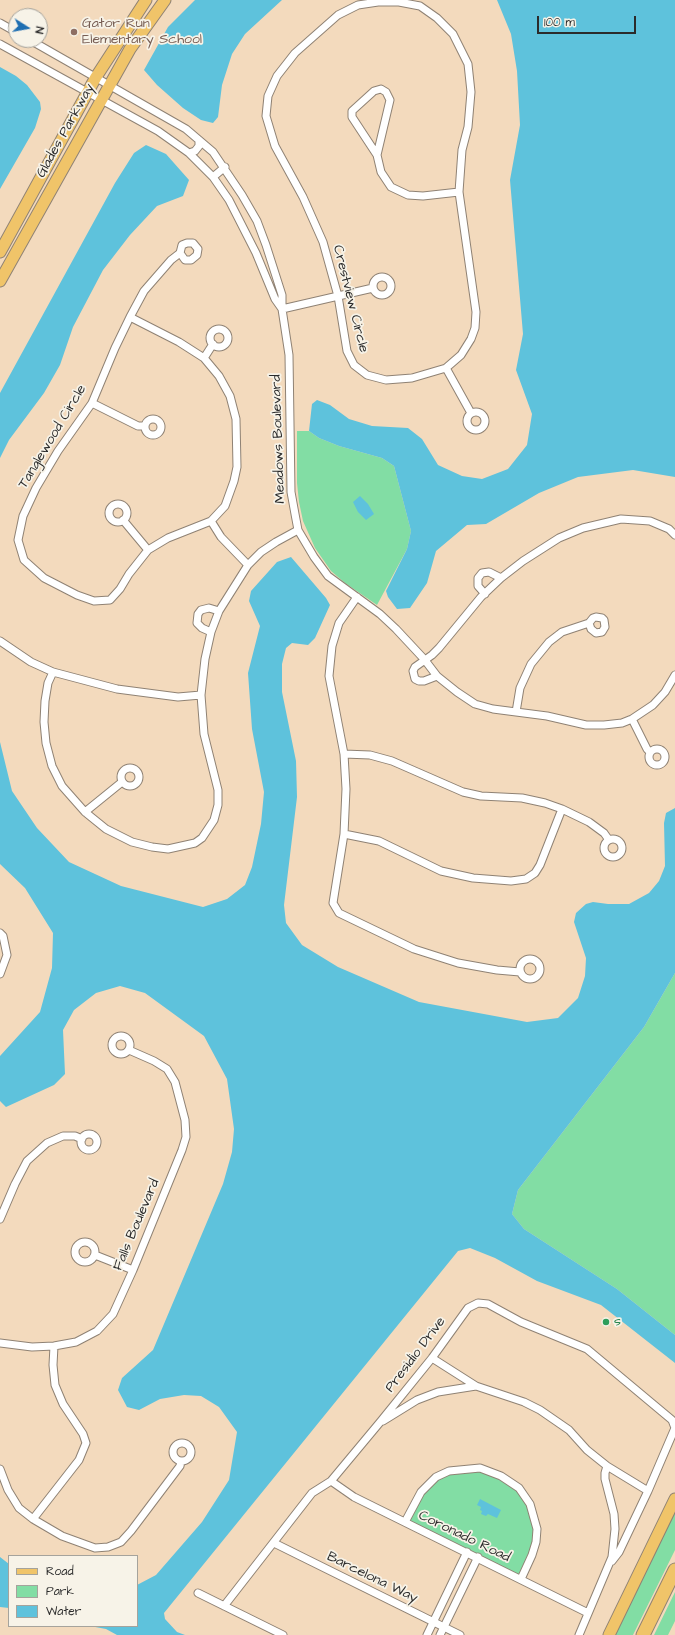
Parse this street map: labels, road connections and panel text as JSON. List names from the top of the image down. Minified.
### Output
{"streets":{"main road":["Glades Parkway"],"street":["Crestview Circle","Tanglewood Circle","Meadows Boulevard","Falls Boulevard","Presidio Drive","Coronado Road","Barcelona Way"]},"crossings":[["Glades Parkway","Meadows Boulevard"],["Presidio Drive","Coronado Road"],["Presidio Drive","Barcelona Way"]],"places":["Gator Run Elementary School","s"],"legend":["Road","Park","Water"],"scale_bar":"100 m","north":"right"}
